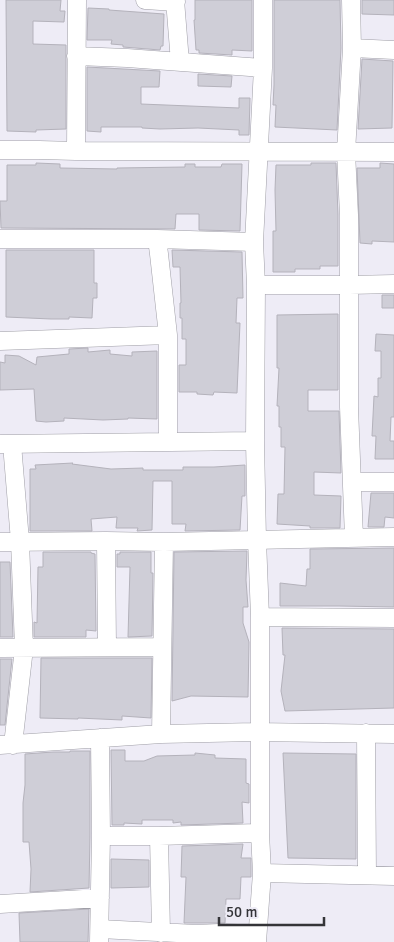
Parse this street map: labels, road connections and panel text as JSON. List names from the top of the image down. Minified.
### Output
{"scale_bar":"50 m"}
